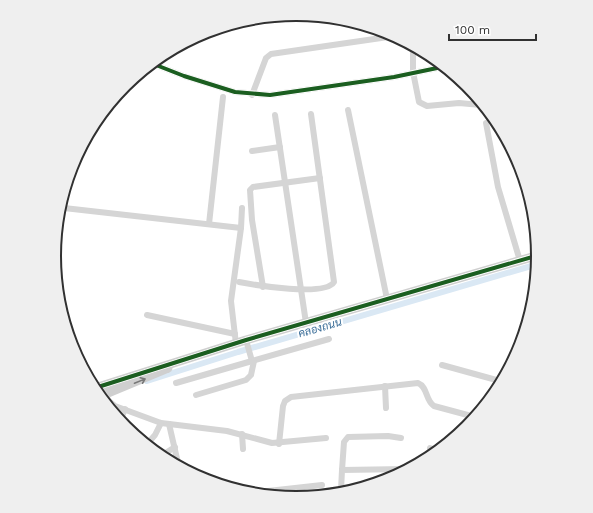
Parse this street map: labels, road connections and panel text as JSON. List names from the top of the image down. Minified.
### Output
{"water":["คลองถนน"],"scale_bar":"100 m"}
